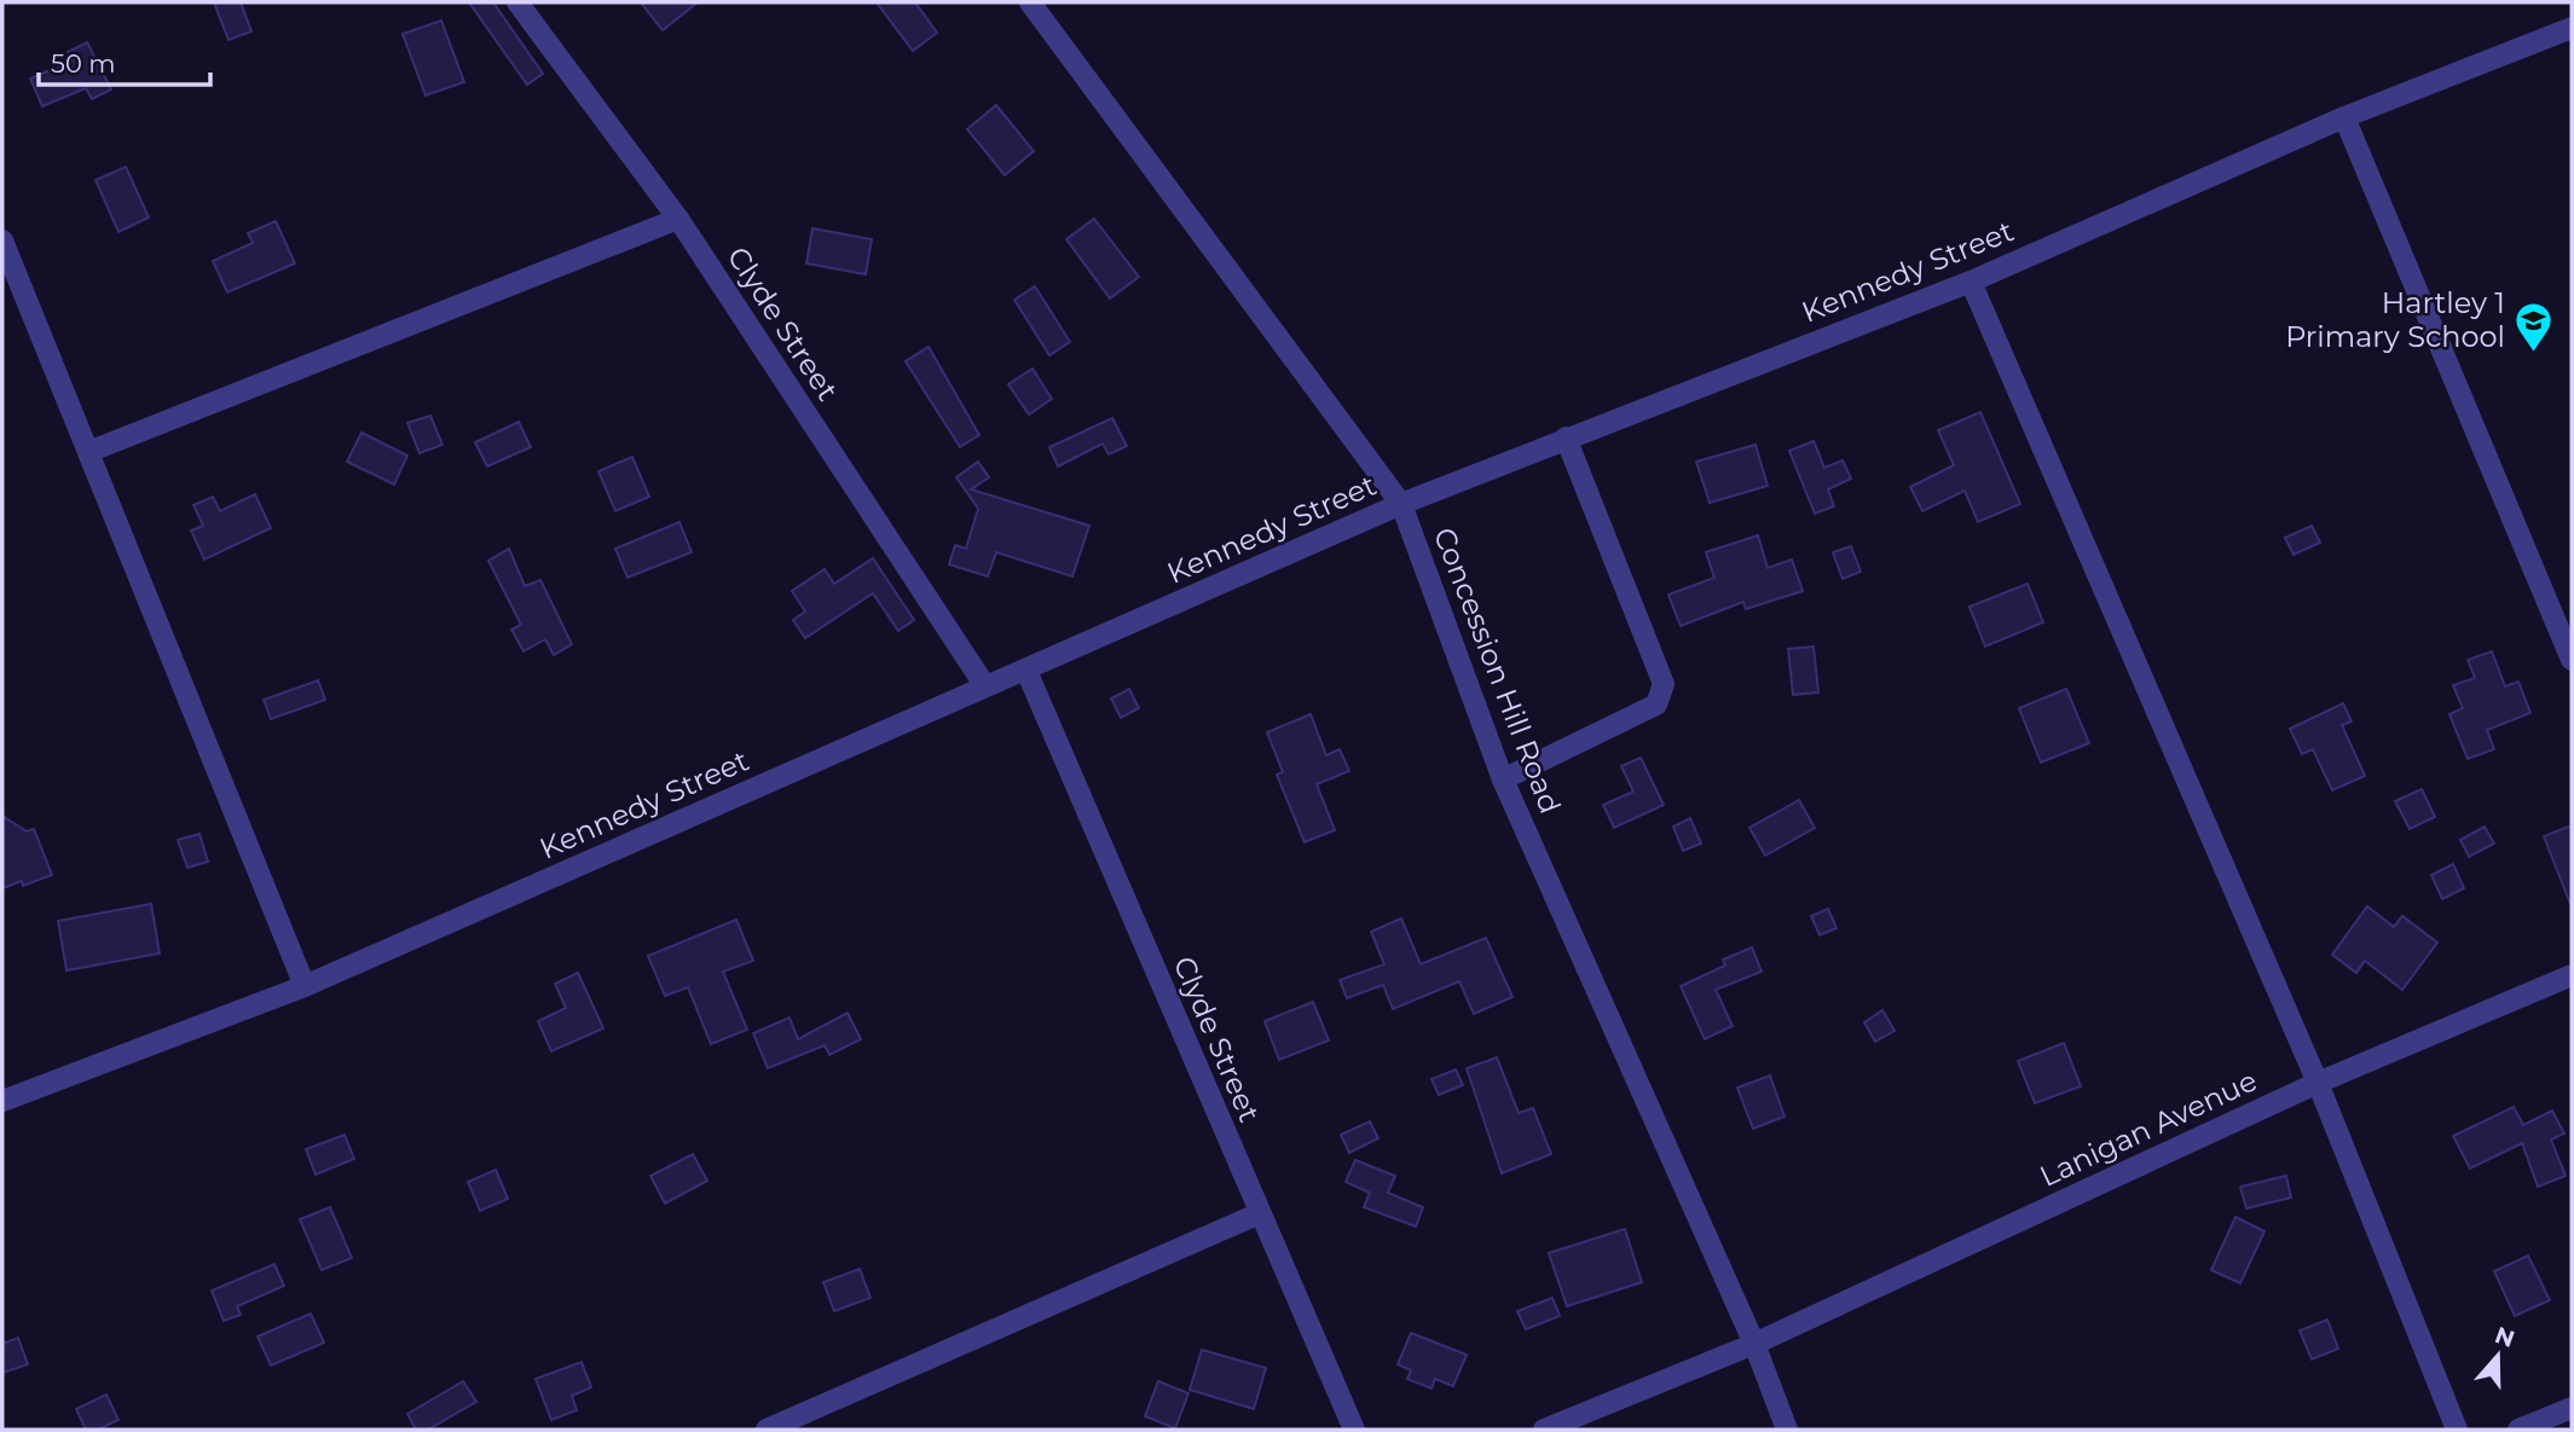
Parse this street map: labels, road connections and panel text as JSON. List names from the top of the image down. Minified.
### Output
{"streets":{"street":["Kennedy Street","Clyde Street","Concession Hill Road","Lanigan Avenue"]},"crossings":[["Kennedy Street","Clyde Street"],["Kennedy Street","Concession Hill Road"],["Concession Hill Road","Lanigan Avenue"]],"places":{"school or university":["Hartley 1 Primary School"]},"scale_bar":"50 m","north":"top"}
